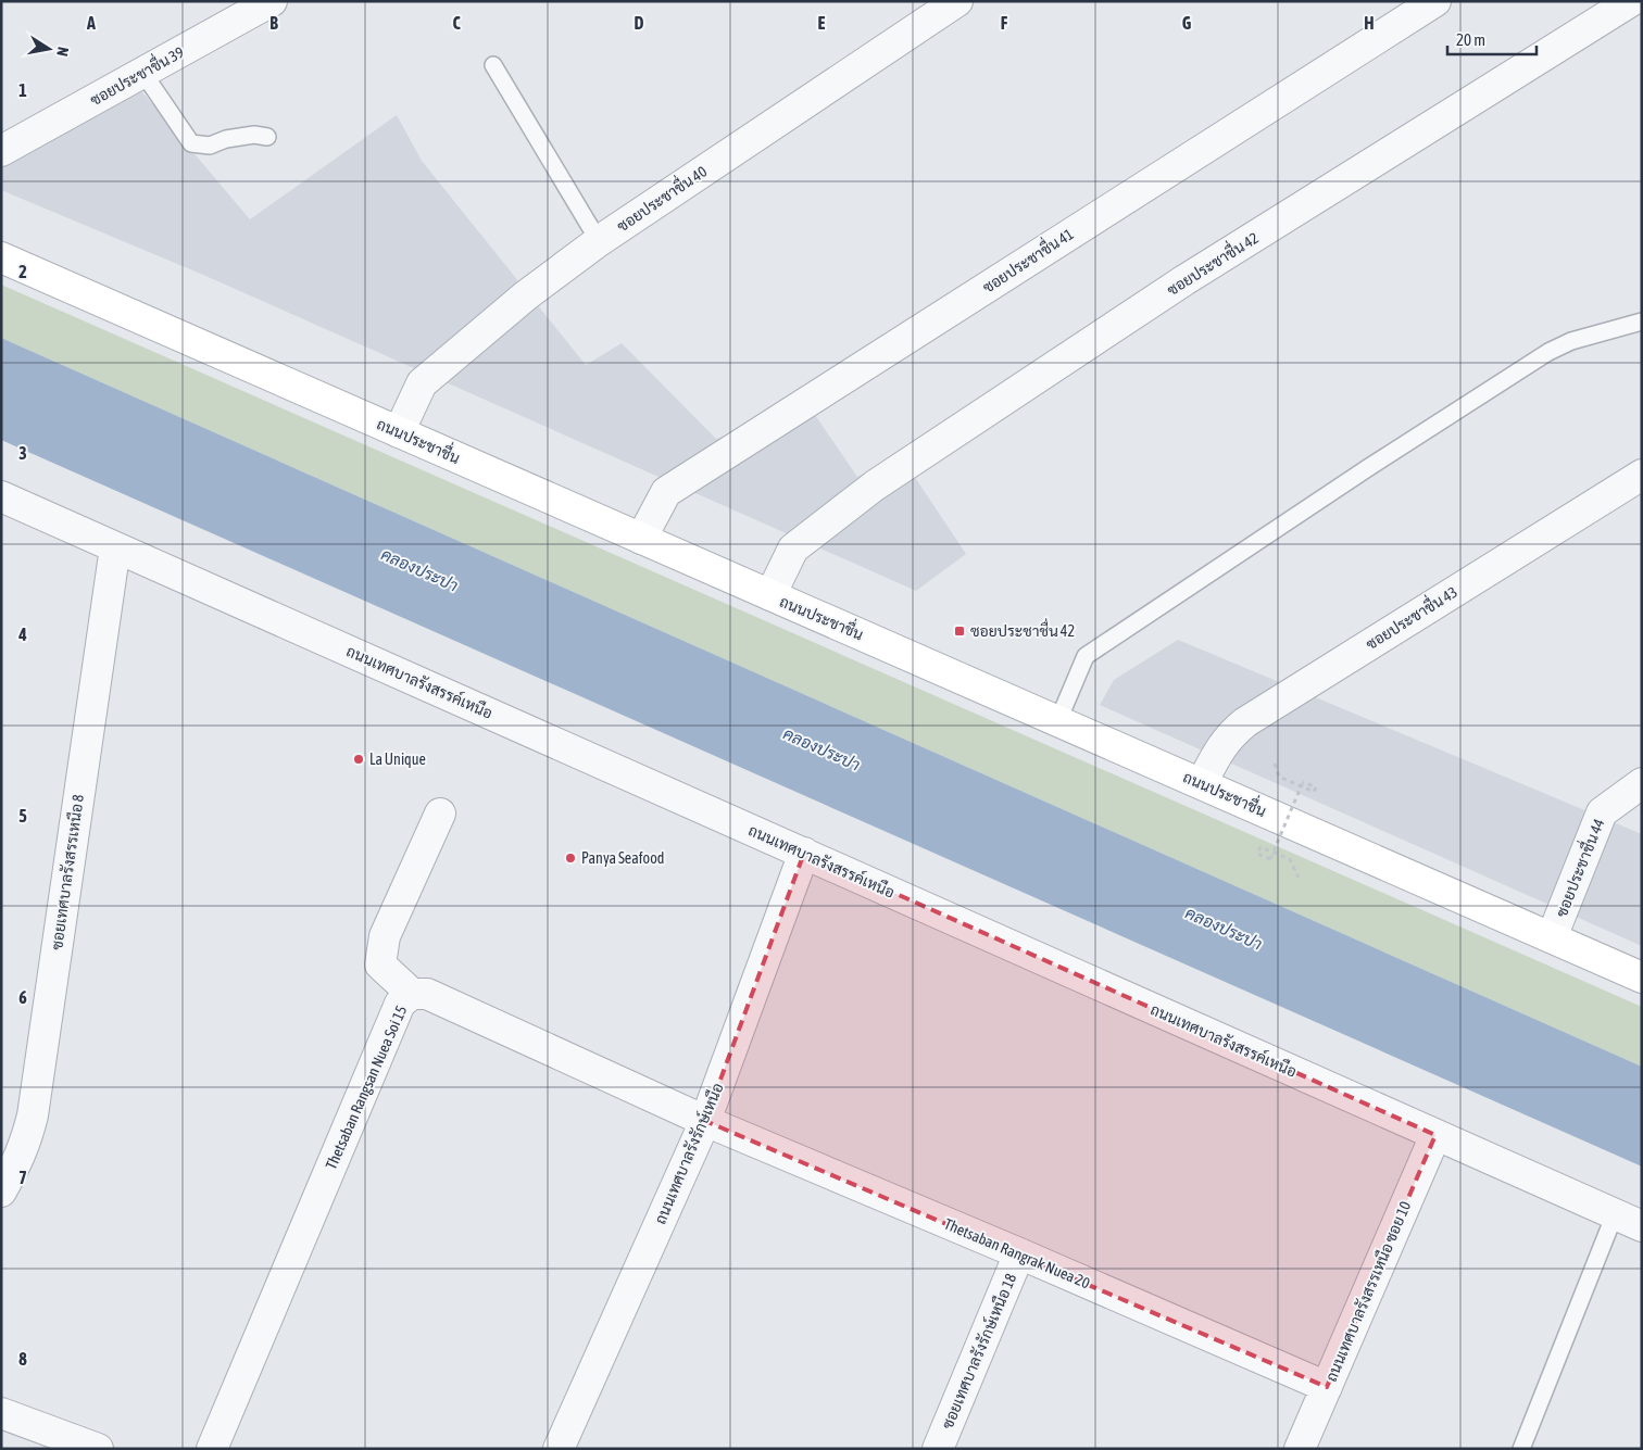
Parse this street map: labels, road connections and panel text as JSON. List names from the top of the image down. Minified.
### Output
{"streets":{"main road":["ถนนประชาชื่น"],"street":["ซอยประชาชื่น 39","ซอยประชาชื่น 40","ซอยประชาชื่น 41","ซอยประชาชื่น 42","ซอยประชาชื่น 43","ถนนเทศบาลรังสรรค์เหนือ","ซอยประชาชื่น 44","ซอยเทศบาลรังสรรเหนือ 8","Thetsaban Rangsan Nuea Soi 15","ถนนเทศบาลรังรักษ์เหนือ","Thetsaban Rangrak Nuea 20","ถนนเทศบาลรังสรรเหนือ ซอย 10","ซอยเทศบาลรังรักษ์เหนือ 18"]},"crossings":[["ซอยประชาชื่น 40","ถนนประชาชื่น"],["ซอยประชาชื่น 41","ถนนประชาชื่น"],["ซอยประชาชื่น 42","ถนนประชาชื่น"],["ถนนประชาชื่น","ซอยประชาชื่น 43"],["ถนนประชาชื่น","ซอยประชาชื่น 44"],["ถนนเทศบาลรังสรรค์เหนือ","ซอยเทศบาลรังสรรเหนือ 8"],["ถนนเทศบาลรังสรรค์เหนือ","ถนนเทศบาลรังรักษ์เหนือ"],["ถนนเทศบาลรังสรรค์เหนือ","ถนนเทศบาลรังสรรเหนือ ซอย 10"],["Thetsaban Rangsan Nuea Soi 15","ถนนเทศบาลรังรักษ์เหนือ"],["Thetsaban Rangsan Nuea Soi 15","Thetsaban Rangrak Nuea 20"],["ถนนเทศบาลรังรักษ์เหนือ","Thetsaban Rangrak Nuea 20"],["Thetsaban Rangrak Nuea 20","ถนนเทศบาลรังสรรเหนือ ซอย 10"],["Thetsaban Rangrak Nuea 20","ซอยเทศบาลรังรักษ์เหนือ 18"]],"water":["คลองประปา"],"places":{"transit":["ซอยประชาชื่น 42"],"other":["La Unique","Panya Seafood"]},"scale_bar":"20 m","north":"right","grid":{"columns":["A","B","C","D","E","F","G","H"],"rows":["1","2","3","4","5","6","7","8"]}}
